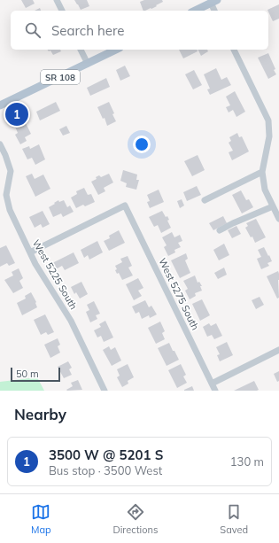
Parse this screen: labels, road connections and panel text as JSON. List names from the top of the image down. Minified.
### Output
{"streets":{"main road":["SR 108"],"street":["West 5225 South","West 5275 South"]},"crossings":[["West 5225 South","West 5275 South"]],"scale_bar":"50 m","page":{"search":"Search here","pins":"1","scale":"50 m","heading":"Nearby","list":[{"mark":"1","name":"3500 W @ 5201 S","note":"Bus stop · 3500 West","value":"130 m"}],"nav":["Map","Directions","Saved"]}}
